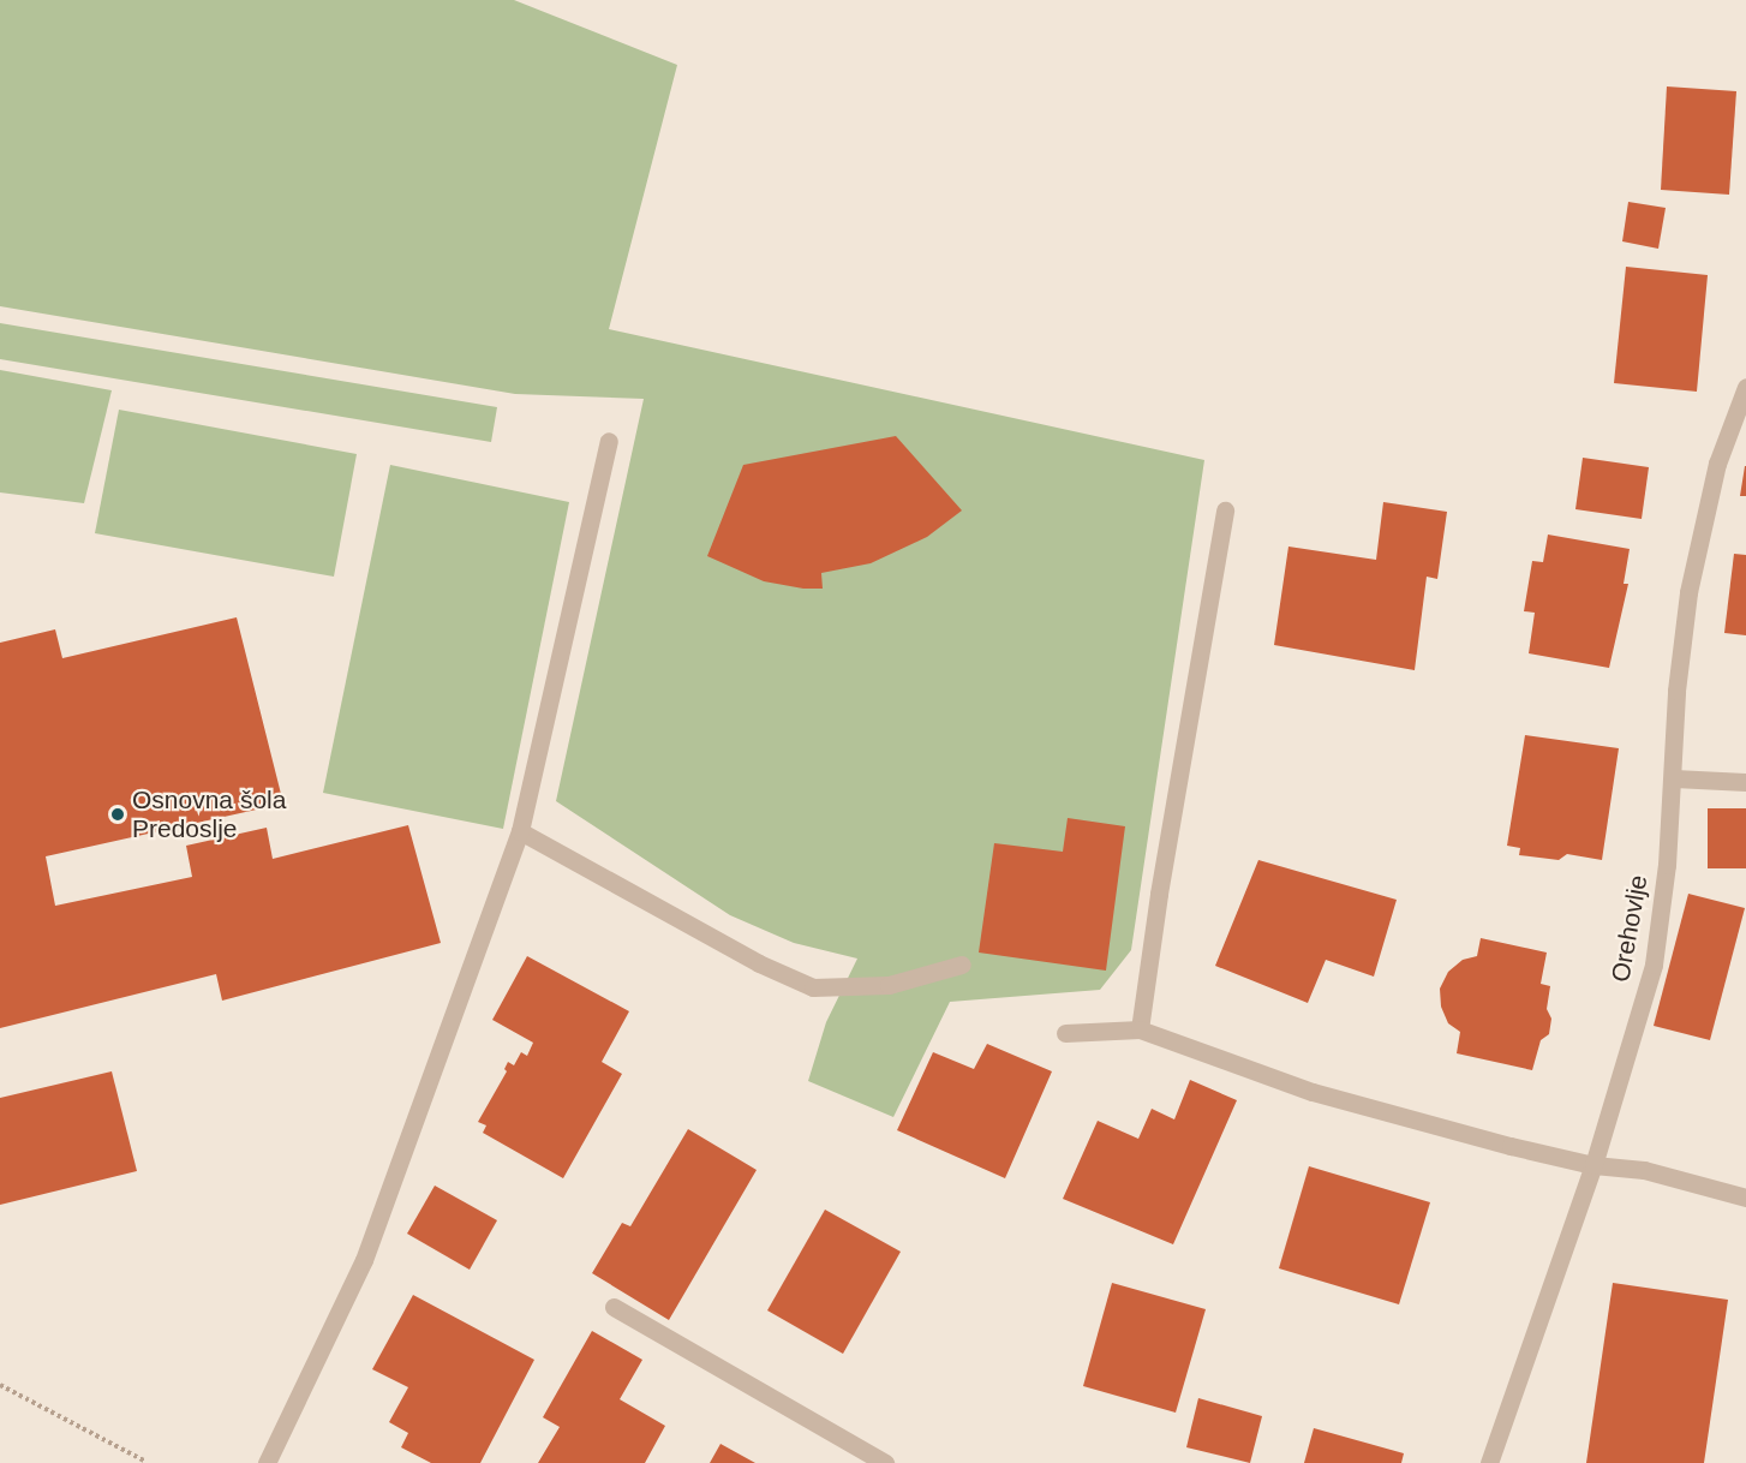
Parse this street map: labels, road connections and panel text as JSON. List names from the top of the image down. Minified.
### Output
{"streets":{"street":["Orehovlje"]},"places":["Osnovna šola Predoslje"]}
